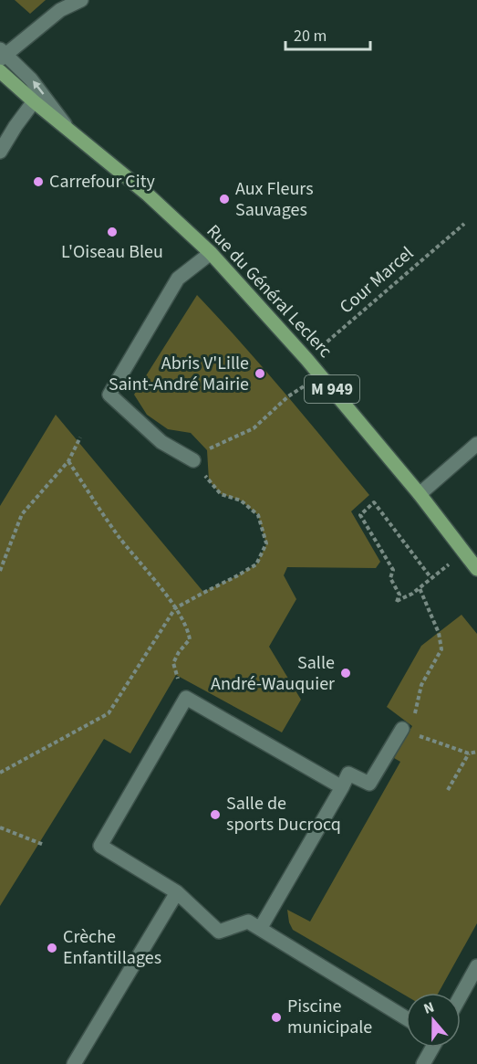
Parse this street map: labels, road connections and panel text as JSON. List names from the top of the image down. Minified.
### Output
{"streets":{"main road":["Rue du Général Leclerc","M 949"],"path":["Cour Marcel"]},"crossings":[["Cour Marcel","Rue du Général Leclerc"]],"places":["Carrefour City","Aux Fleurs Sauvages","L'Oiseau Bleu","Abris V'Lille Saint-André Mairie","Salle André-Wauquier","Salle de sports Ducrocq","Crèche Enfantillages","Piscine municipale"],"scale_bar":"20 m","north":"top"}
